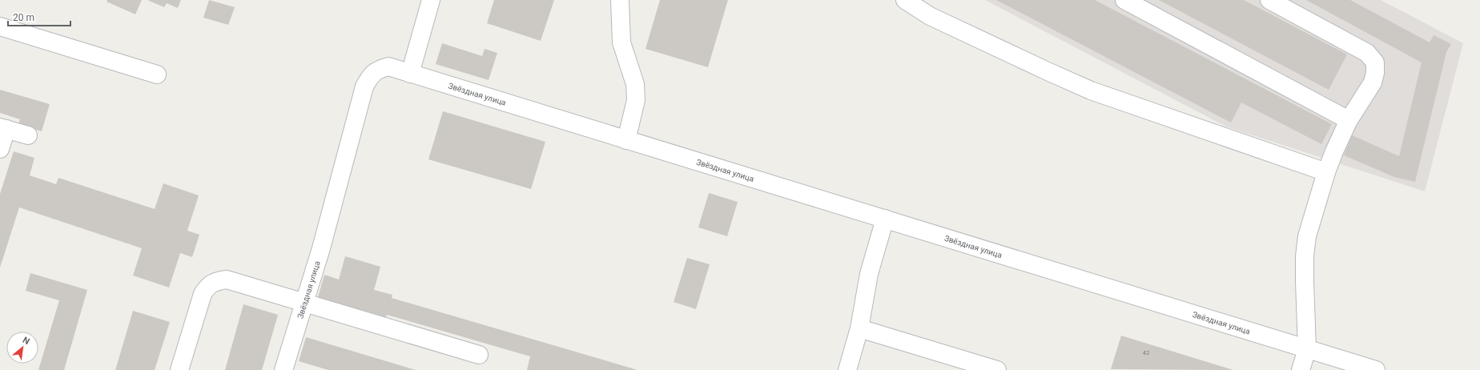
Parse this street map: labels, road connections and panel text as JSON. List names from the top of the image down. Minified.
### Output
{"streets":{"street":["Звёздная улица"]},"house_numbers":["42"],"scale_bar":"20 m","north":"top right"}
